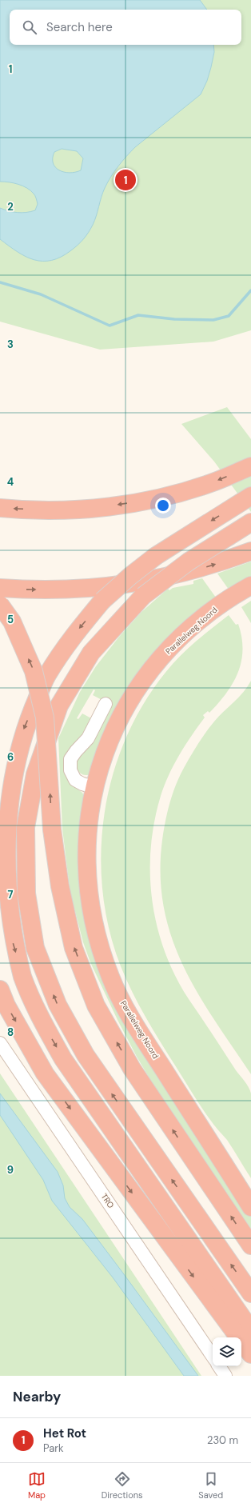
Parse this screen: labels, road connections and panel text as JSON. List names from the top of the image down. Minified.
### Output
{"streets":{"highway":["Parallelweg Noord"],"lane":["TRO"]},"page":{"search":"Search here","pins":"1","heading":"Nearby","list":[{"mark":"1","name":"Het Rot","note":"Park","value":"230 m"}],"nav":["Map","Directions","Saved"]},"grid":{"rows":["1","2","3","4","5","6","7","8","9"]}}
